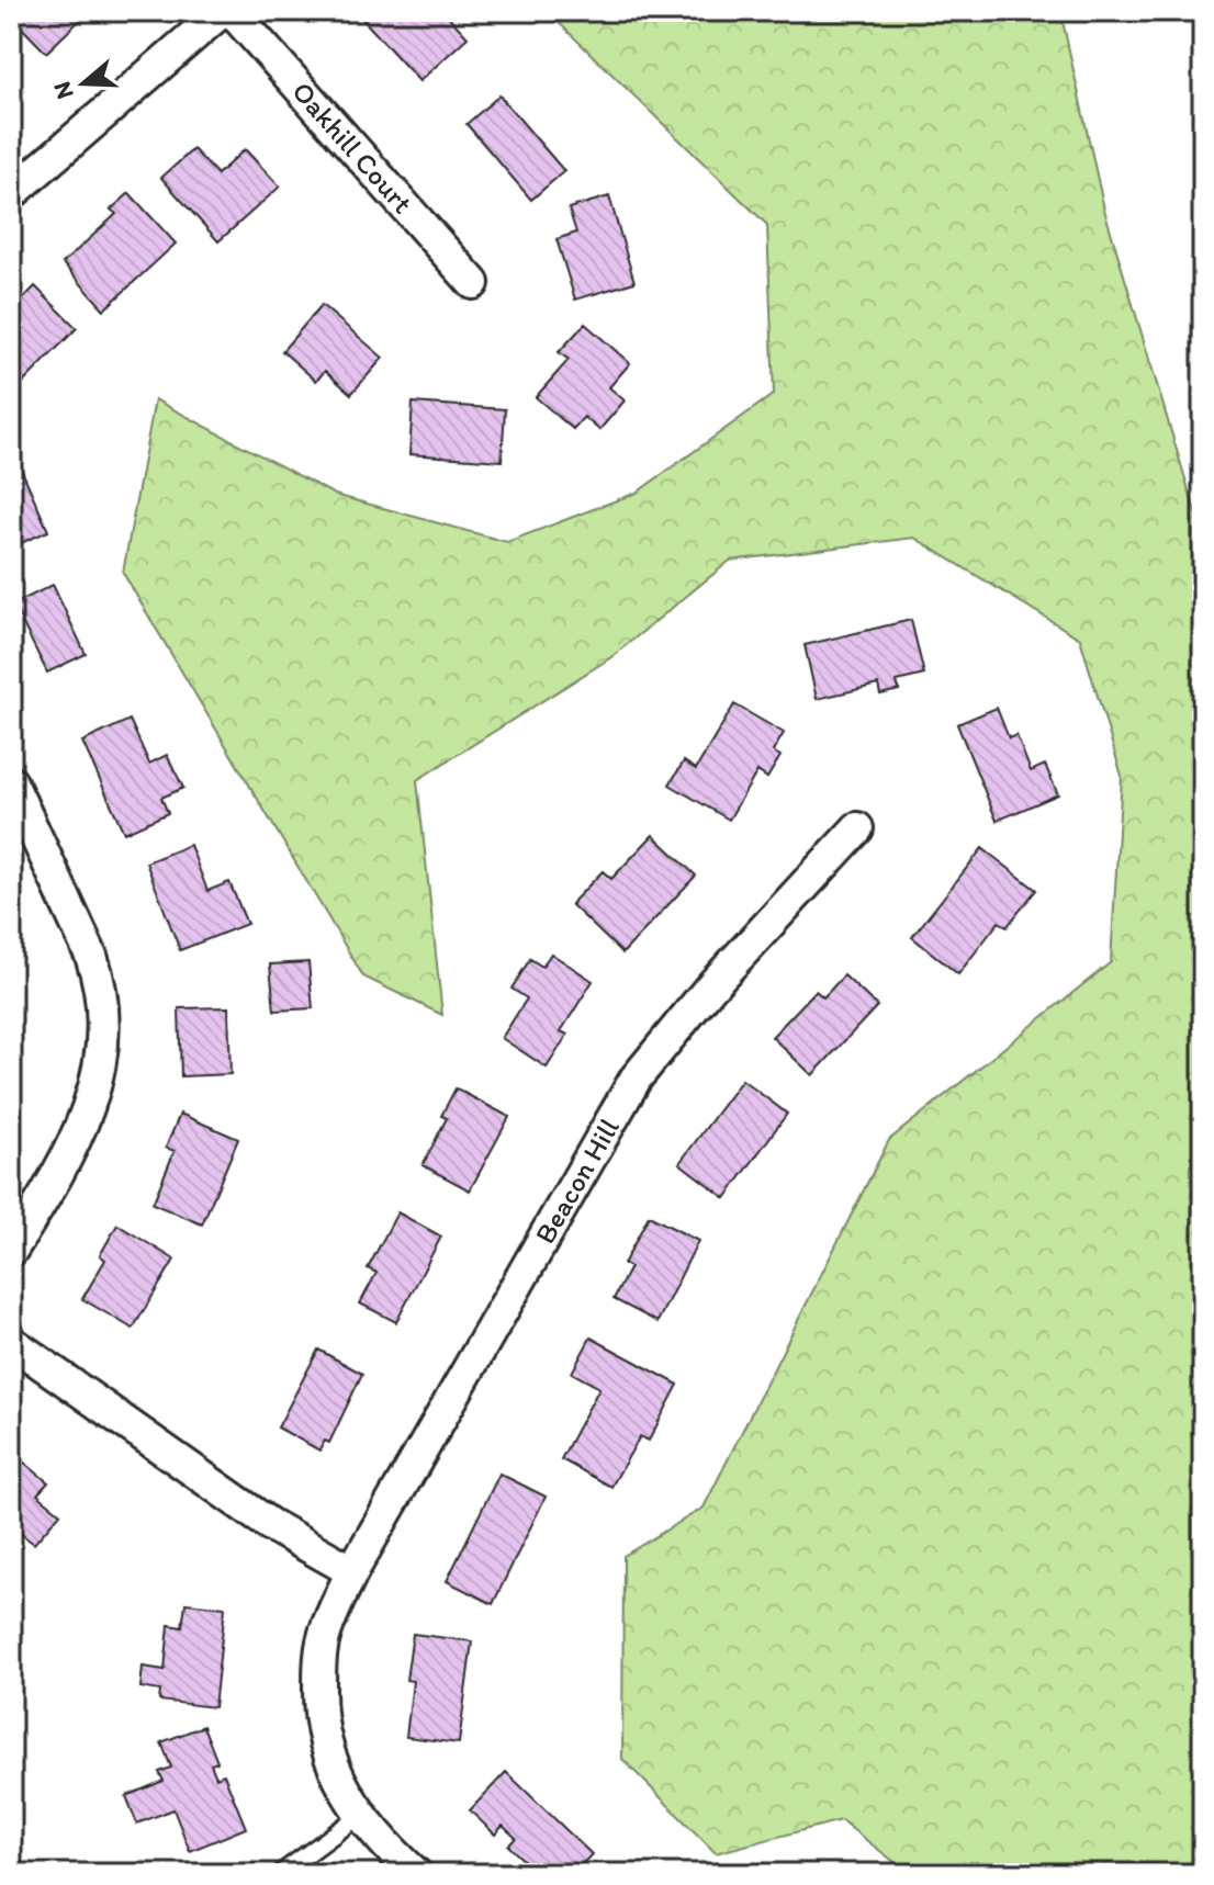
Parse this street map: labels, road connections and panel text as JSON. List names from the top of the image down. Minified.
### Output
{"streets":{"street":["Oakhill Court","Beacon Hill"]},"north":"left"}
